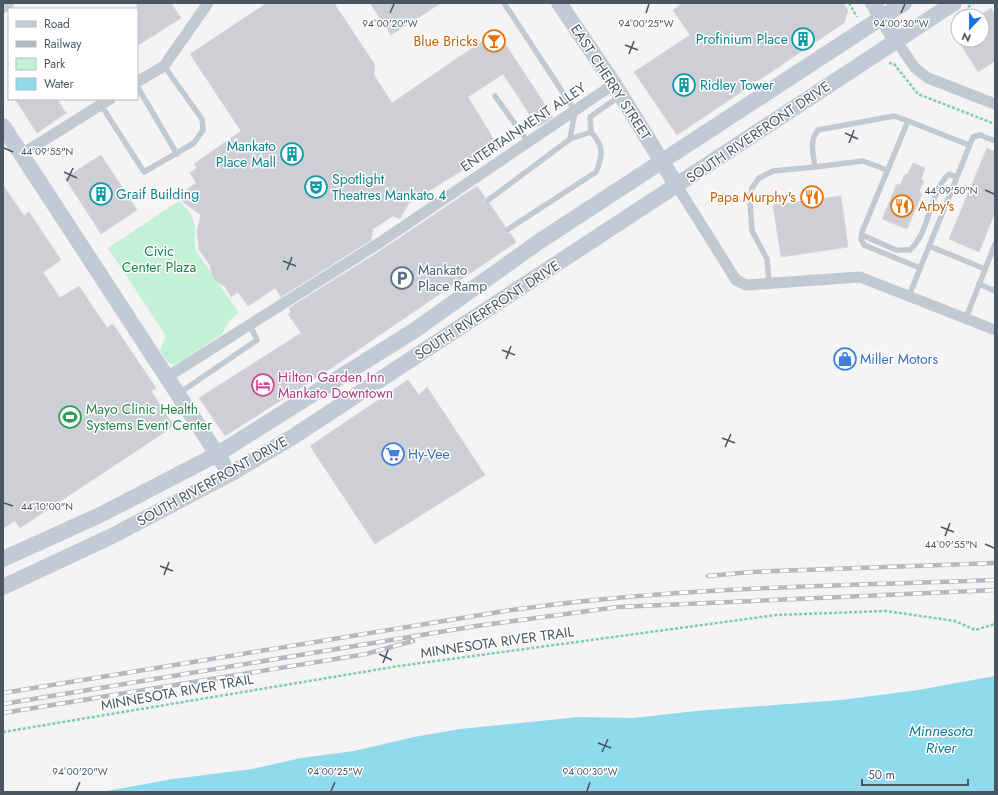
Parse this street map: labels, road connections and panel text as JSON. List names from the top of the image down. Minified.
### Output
{"streets":{"main road":["EAST CHERRY STREET","SOUTH RIVERFRONT DRIVE"],"street":["ENTERTAINMENT ALLEY"],"path":["MINNESOTA RIVER TRAIL"]},"crossings":[["EAST CHERRY STREET","ENTERTAINMENT ALLEY"],["EAST CHERRY STREET","SOUTH RIVERFRONT DRIVE"]],"water":["Minnesota River"],"parks":["Civic Center Plaza"],"places":{"building":["Profinium Place","Ridley Tower","Mankato Place Mall","Graif Building"],"bar":["Blue Bricks"],"theatre":["Spotlight Theatres Mankato 4"],"restaurant":["Papa Murphy's","Arby's"],"parking":["Mankato Place Ramp"],"shop":["Miller Motors"],"hotel":["Hilton Garden Inn Mankato Downtown"],"sports":["Mayo Clinic Health Systems Event Center"],"supermarket":["Hy-Vee"]},"legend":["Road","Railway","Park","Water"],"scale_bar":"50 m","north":"bottom","coordinates":["94°00'20\"W","94°00'25\"W","94°00'30\"W","44°09'55\"N","44°09'50\"N","44°10'00\"N"]}
